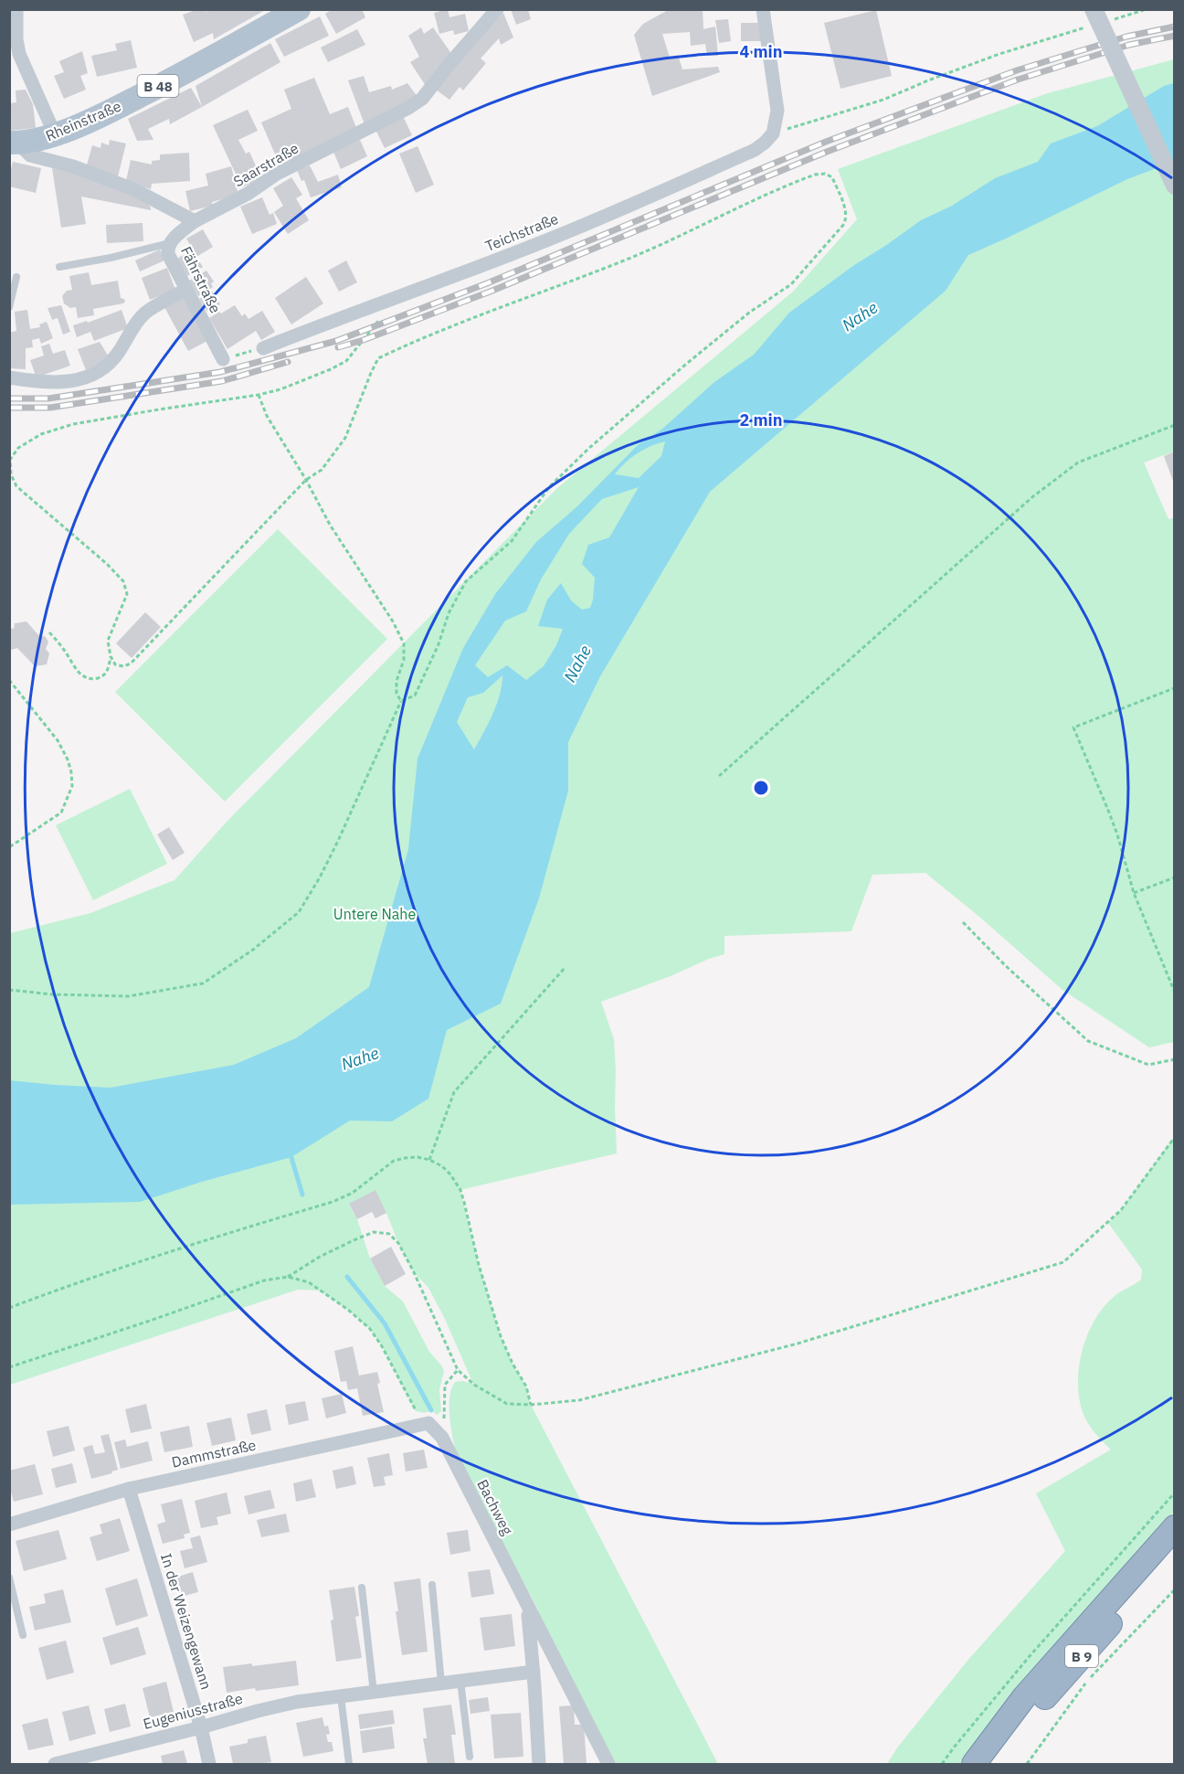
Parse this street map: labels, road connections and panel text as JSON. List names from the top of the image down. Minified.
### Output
{"streets":{"highway":["B 9"],"main road":["B 48","Rheinstraße"],"street":["Saarstraße","Teichstraße","Fährstraße","Dammstraße","Bachweg","In der Weizengewann","Eugeniusstraße"]},"crossings":[["Saarstraße","Fährstraße"],["Dammstraße","Bachweg"],["Dammstraße","In der Weizengewann"],["Bachweg","Eugeniusstraße"],["In der Weizengewann","Eugeniusstraße"]],"water":["Nahe"],"parks":["Untere Nahe"],"rings":["4 min","2 min"]}
